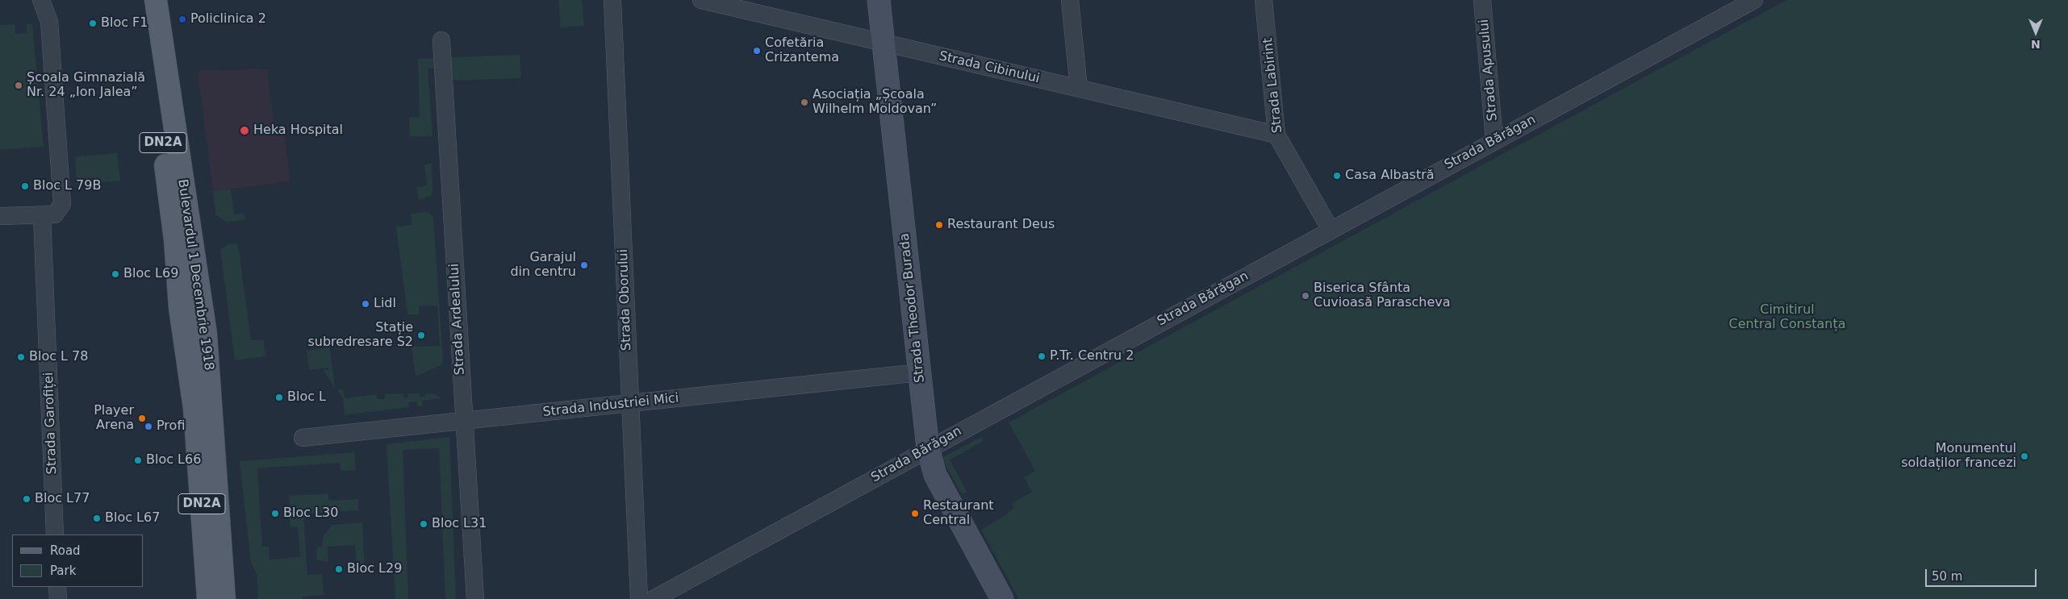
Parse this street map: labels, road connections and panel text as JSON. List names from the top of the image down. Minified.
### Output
{"streets":{"main road":["DN2A","Bulevardul 1 Decembrie 1918"],"street":["Strada Cibinului","Strada Apusului","Strada Labirint","Strada Bărăgan","Strada Oborului","Strada Theodor Burada","Strada Ardealului","Strada Industriei Mici","Strada Garofiței"]},"crossings":[["Strada Cibinului","Strada Labirint"],["Strada Cibinului","Strada Theodor Burada"],["Strada Apusului","Strada Bărăgan"],["Strada Labirint","Strada Bărăgan"],["Strada Bărăgan","Strada Theodor Burada"],["Strada Oborului","Strada Industriei Mici"],["Strada Theodor Burada","Strada Industriei Mici"],["Strada Ardealului","Strada Industriei Mici"]],"parks":["Cimitirul Central Constanța"],"places":["Policlinica 2","Bloc F1","Cofetăria Crizantema","Școala Gimnazială Nr. 24 „Ion Jalea”","Asociația „Școala Wilhelm Moldovan”","Heka Hospital","Casa Albastră","Bloc L 79B","Restaurant Deus","Garajul din centru","Bloc L69","Biserica Sfânta Cuvioasă Parascheva","Lidl","Stație subredresare S2","P.Tr. Centru 2","Bloc L 78","Bloc L","Player Arena","Profi","Monumentul soldaților francezi","Bloc L66","Bloc L77","Bloc L30","Restaurant Central","Bloc L67","Bloc L31","Bloc L29"],"legend":["Road","Park"],"scale_bar":"50 m","north":"bottom"}
